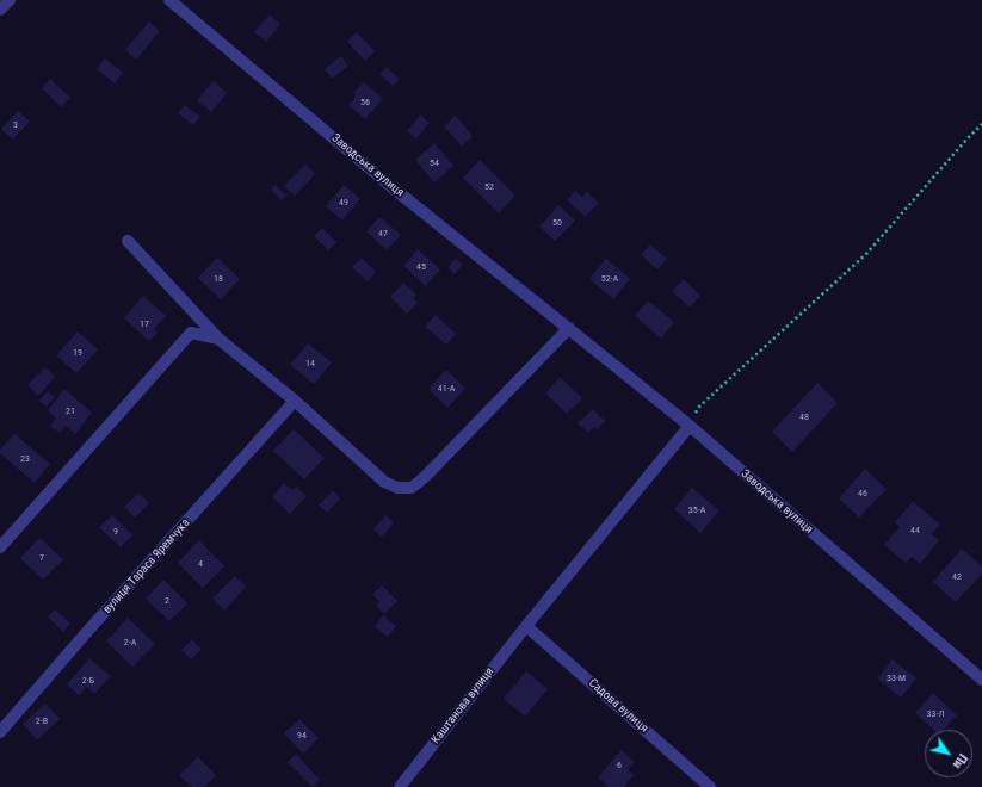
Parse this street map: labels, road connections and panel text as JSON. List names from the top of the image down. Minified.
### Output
{"streets":{"street":["Заводська вулиця","вулиця Тараса Яремчука","Каштанова вулиця","Садова вулиця"]},"crossings":[["Заводська вулиця","Каштанова вулиця"],["Каштанова вулиця","Садова вулиця"]],"house_numbers":["56","3","54","52","49","50","47","45","18","52-А","17","19","14","41-А","21","48","23","46","35-А","44","9","7","4","42","2","2-А","33-М","2-Б","33-Л","2-В","94","6"],"north":"bottom right"}
